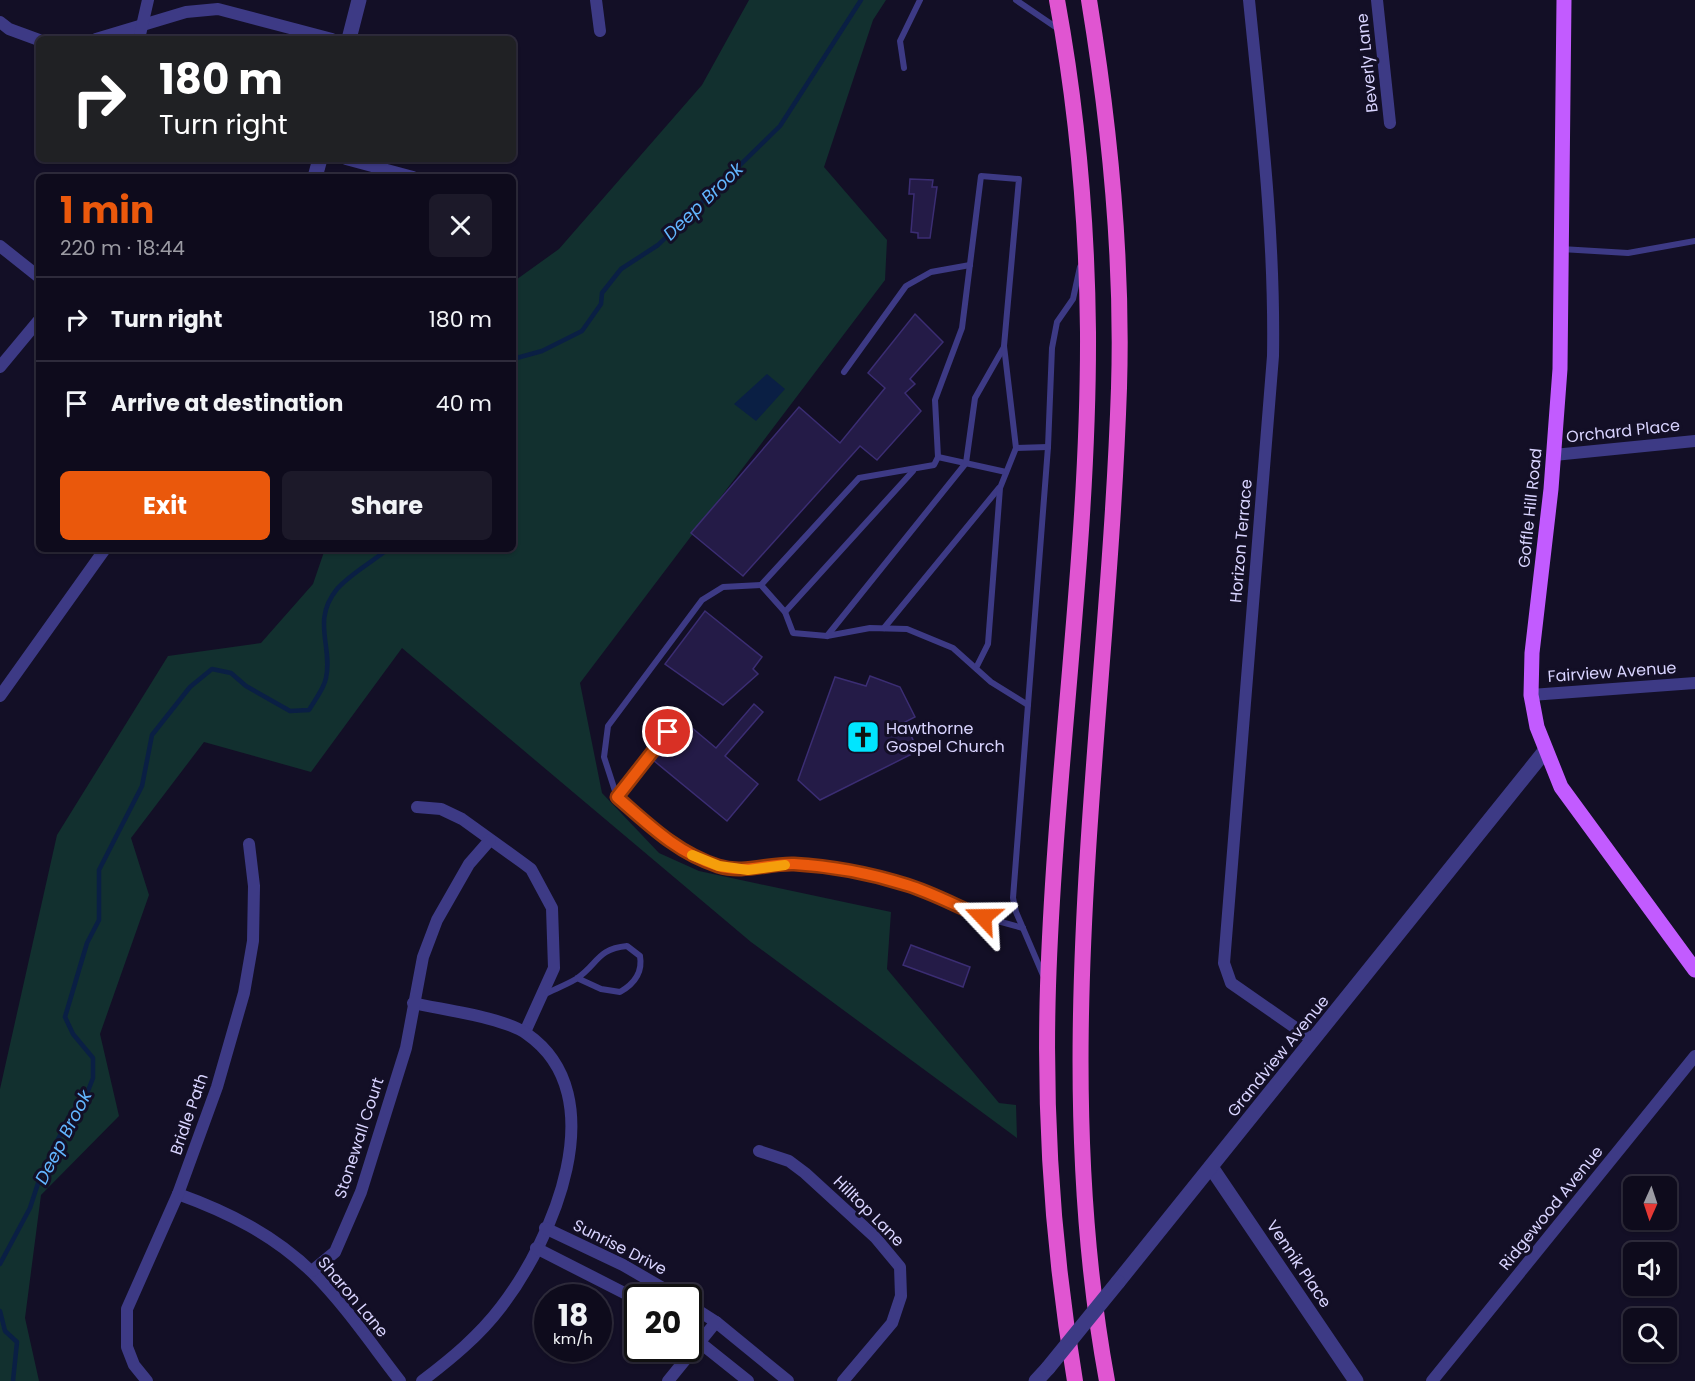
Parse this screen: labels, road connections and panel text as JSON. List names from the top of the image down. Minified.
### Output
{"streets":{"main road":["Goffle Hill Road"],"street":["Beverly Lane","Orchard Place","Horizon Terrace","Fairview Avenue","Grandview Avenue","Bridle Path","Stonewall Court","Ridgewood Avenue","Hilltop Lane","Sunrise Drive","Vennik Place","Sharon Lane"]},"crossings":[["Orchard Place","Goffle Hill Road"],["Goffle Hill Road","Fairview Avenue"],["Goffle Hill Road","Grandview Avenue"],["Horizon Terrace","Grandview Avenue"],["Grandview Avenue","Vennik Place"],["Bridle Path","Sharon Lane"],["Stonewall Court","Sharon Lane"]],"water":["Deep Brook"],"places":{"church":["Hawthorne Gospel Church"]},"north":"bottom","page":{"turn":["180 m","Turn right"],"heading":["1 min","220 m · 18:44"],"list":[{"name":"Turn right","value":"180 m"},{"name":"Arrive at destination","value":"40 m"}],"buttons":["Exit","Share"],"speed":"18 km/h","limit":"20"}}
